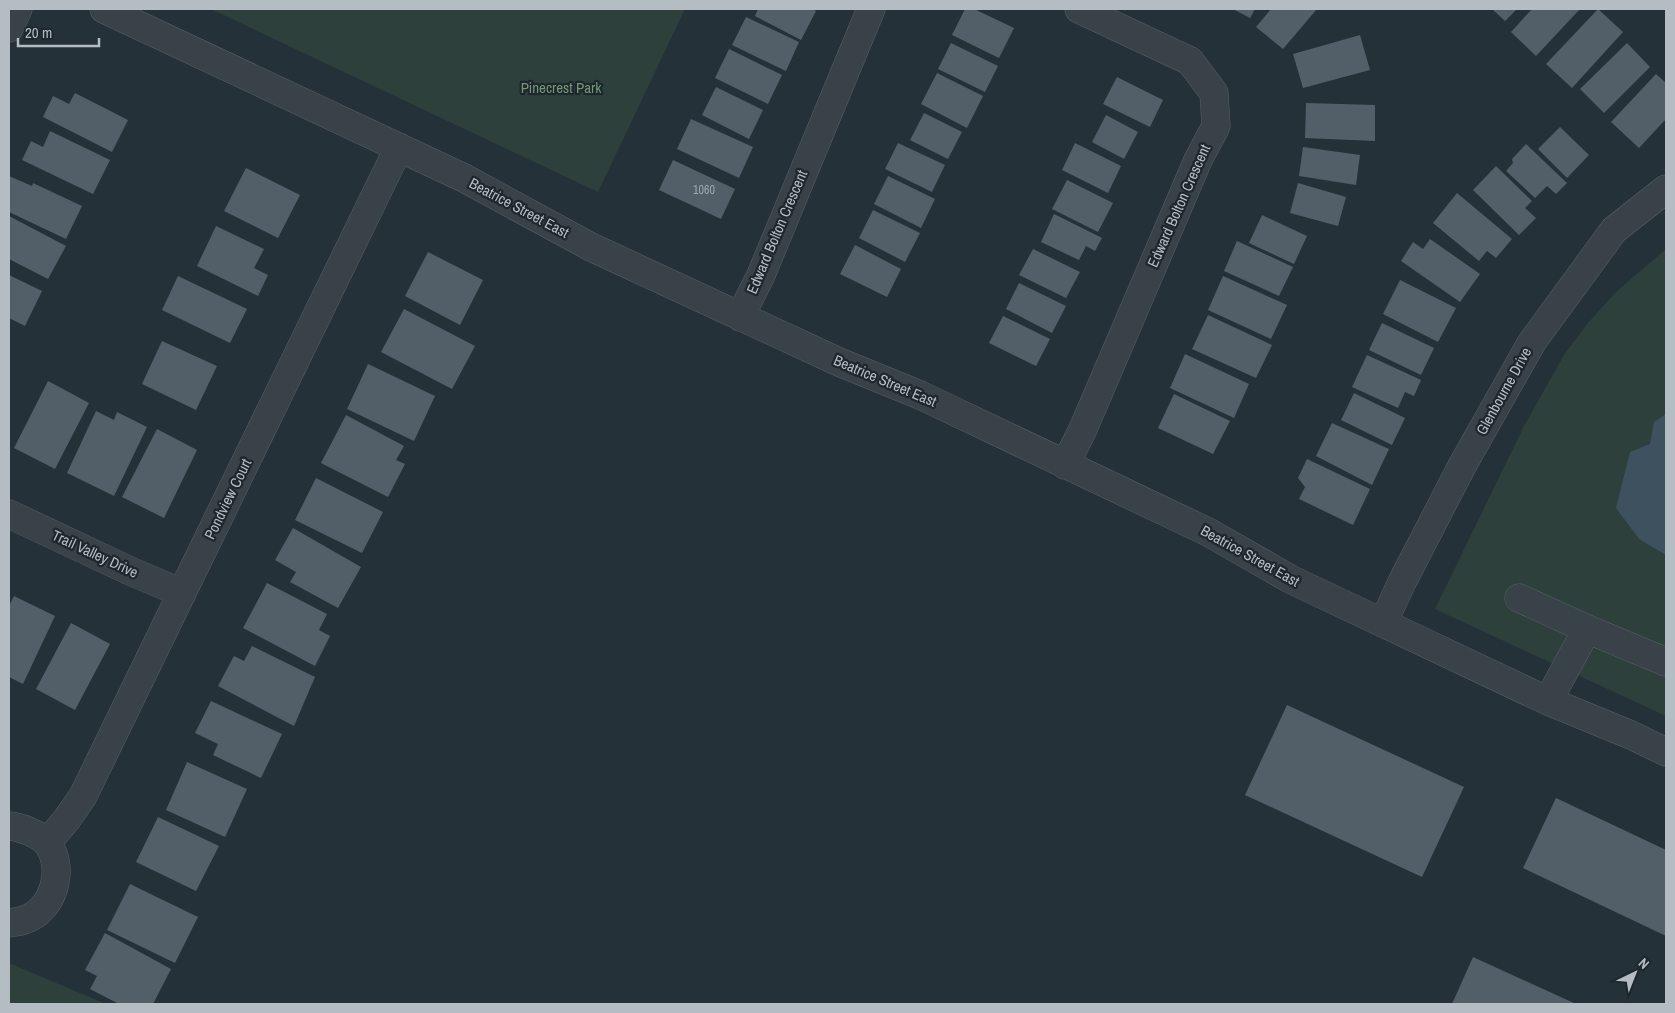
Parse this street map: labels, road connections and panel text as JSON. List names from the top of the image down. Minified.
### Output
{"streets":{"street":["Edward Bolton Crescent","Beatrice Street East","Glenbourne Drive","Pondview Court","Trail Valley Drive"]},"crossings":[["Edward Bolton Crescent","Beatrice Street East"],["Beatrice Street East","Glenbourne Drive"],["Beatrice Street East","Pondview Court"],["Pondview Court","Trail Valley Drive"]],"parks":["Pinecrest Park"],"house_numbers":["1060"],"scale_bar":"20 m","north":"top right"}
